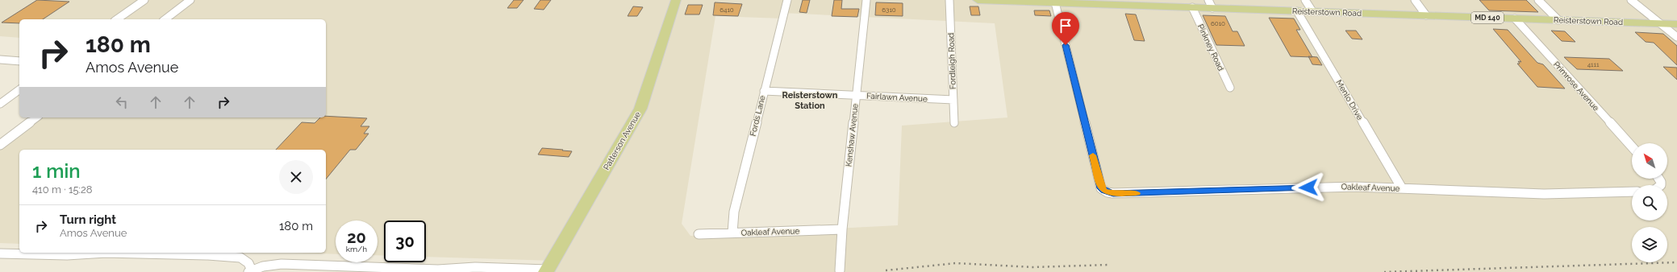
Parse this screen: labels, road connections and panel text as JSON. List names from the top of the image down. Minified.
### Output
{"streets":{"main road":["Reisterstown Road","MD 140","Patterson Avenue"],"street":["Pinkney Road","Fordleigh Road","Primrose Avenue","Fairlawn Avenue","Menlo Drive","Fords Lane","Kenshaw Avenue","Oakleaf Avenue"]},"crossings":[["Reisterstown Road","Pinkney Road"],["Reisterstown Road","Primrose Avenue"],["Reisterstown Road","Menlo Drive"],["Reisterstown Road","Oakleaf Avenue"],["Fordleigh Road","Fairlawn Avenue"],["Fairlawn Avenue","Fords Lane"],["Fairlawn Avenue","Kenshaw Avenue"],["Menlo Drive","Oakleaf Avenue"],["Fords Lane","Oakleaf Avenue"],["Kenshaw Avenue","Oakleaf Avenue"]],"districts":["Reisterstown Station"],"house_numbers":["6410","6310","6010","4111"],"north":"top left","page":{"turn":["180 m","Amos Avenue"],"heading":["1 min","410 m · 15:28"],"list":[{"name":"Turn right","note":"Amos Avenue","value":"180 m"}],"speed":"20 km/h","limit":"30"}}
